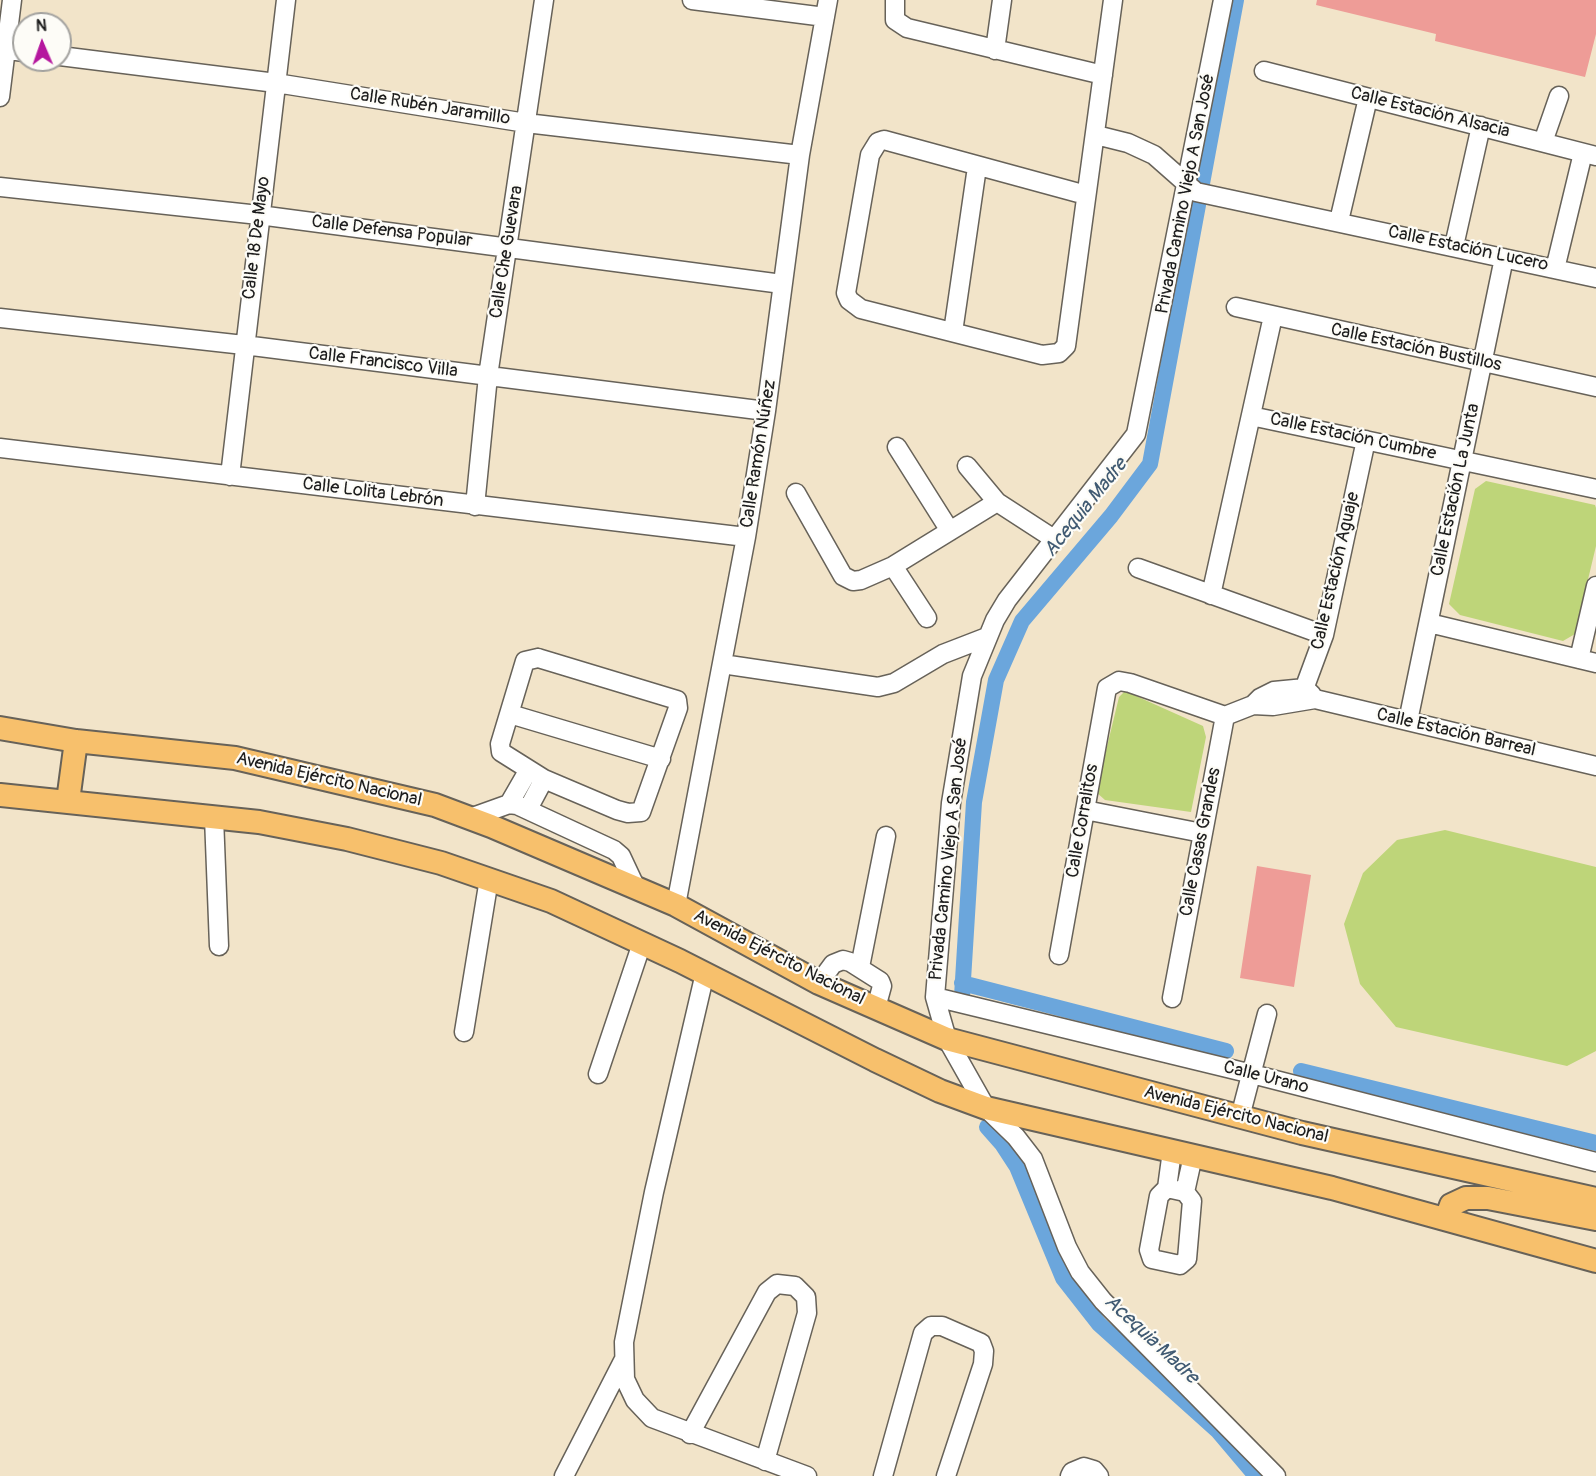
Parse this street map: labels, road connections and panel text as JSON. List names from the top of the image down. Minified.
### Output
{"streets":{"main road":["Avenida Ejército Nacional"],"street":["Calle Rubén Jaramillo","Calle Estación Alsacia","Privada Camino Viejo A San José","Calle Defensa Popular","Calle 18 De Mayo","Calle Estación Lucero","Calle Che Guevara","Calle Estación Bustillos","Calle Francisco Villa","Calle Estación Cumbre","Calle Ramón Núñez","Calle Estación La Junta","Calle Lolita Lebrón","Calle Estación Aguaje","Calle Estación Barreal","Calle Corralitos","Calle Casas Grandes","Calle Urano"]},"crossings":[["Calle Rubén Jaramillo","Calle 18 De Mayo"],["Calle Rubén Jaramillo","Calle Che Guevara"],["Calle Rubén Jaramillo","Calle Ramón Núñez"],["Privada Camino Viejo A San José","Calle Estación Lucero"],["Privada Camino Viejo A San José","Avenida Ejército Nacional"],["Privada Camino Viejo A San José","Calle Urano"],["Calle Defensa Popular","Calle 18 De Mayo"],["Calle Defensa Popular","Calle Che Guevara"],["Calle Defensa Popular","Calle Ramón Núñez"],["Calle 18 De Mayo","Calle Francisco Villa"],["Calle 18 De Mayo","Calle Lolita Lebrón"],["Calle Estación Lucero","Calle Estación La Junta"],["Calle Che Guevara","Calle Francisco Villa"],["Calle Che Guevara","Calle Lolita Lebrón"],["Calle Estación Bustillos","Calle Estación La Junta"],["Calle Francisco Villa","Calle Ramón Núñez"],["Calle Estación Cumbre","Calle Estación La Junta"],["Calle Estación Cumbre","Calle Estación Aguaje"],["Calle Ramón Núñez","Calle Lolita Lebrón"],["Calle Ramón Núñez","Avenida Ejército Nacional"],["Calle Estación La Junta","Calle Estación Barreal"],["Calle Estación Aguaje","Calle Estación Barreal"],["Calle Corralitos","Calle Casas Grandes"]],"water":["Acequia Madre"],"north":"top"}
